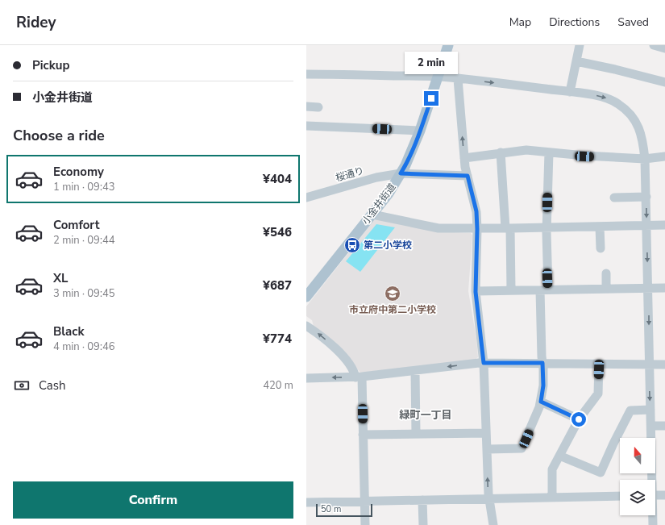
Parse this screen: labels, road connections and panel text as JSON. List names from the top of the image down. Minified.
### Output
{"streets":{"main road":["小金井街道"],"street":["桜通り"]},"crossings":[["桜通り","小金井街道"]],"districts":["緑町一丁目"],"places":{"bus stop":["第二小学校"],"school or university":["市立府中第二小学校"]},"scale_bar":"50 m","north":"top","page":{"header":"Ridey","nav":["Map","Directions","Saved"],"banner":["Pickup","小金井街道"],"bubble":"2 min","heading":"Choose a ride","list":[{"name":"Economy","note":"1 min · 09:43","value":"¥404"},{"name":"Comfort","note":"2 min · 09:44","value":"¥546"},{"name":"XL","note":"3 min · 09:45","value":"¥687"},{"name":"Black","note":"4 min · 09:46","value":"¥774"}],"pay":["Cash","420 m"],"buttons":"Confirm","scale":"50 m"}}
